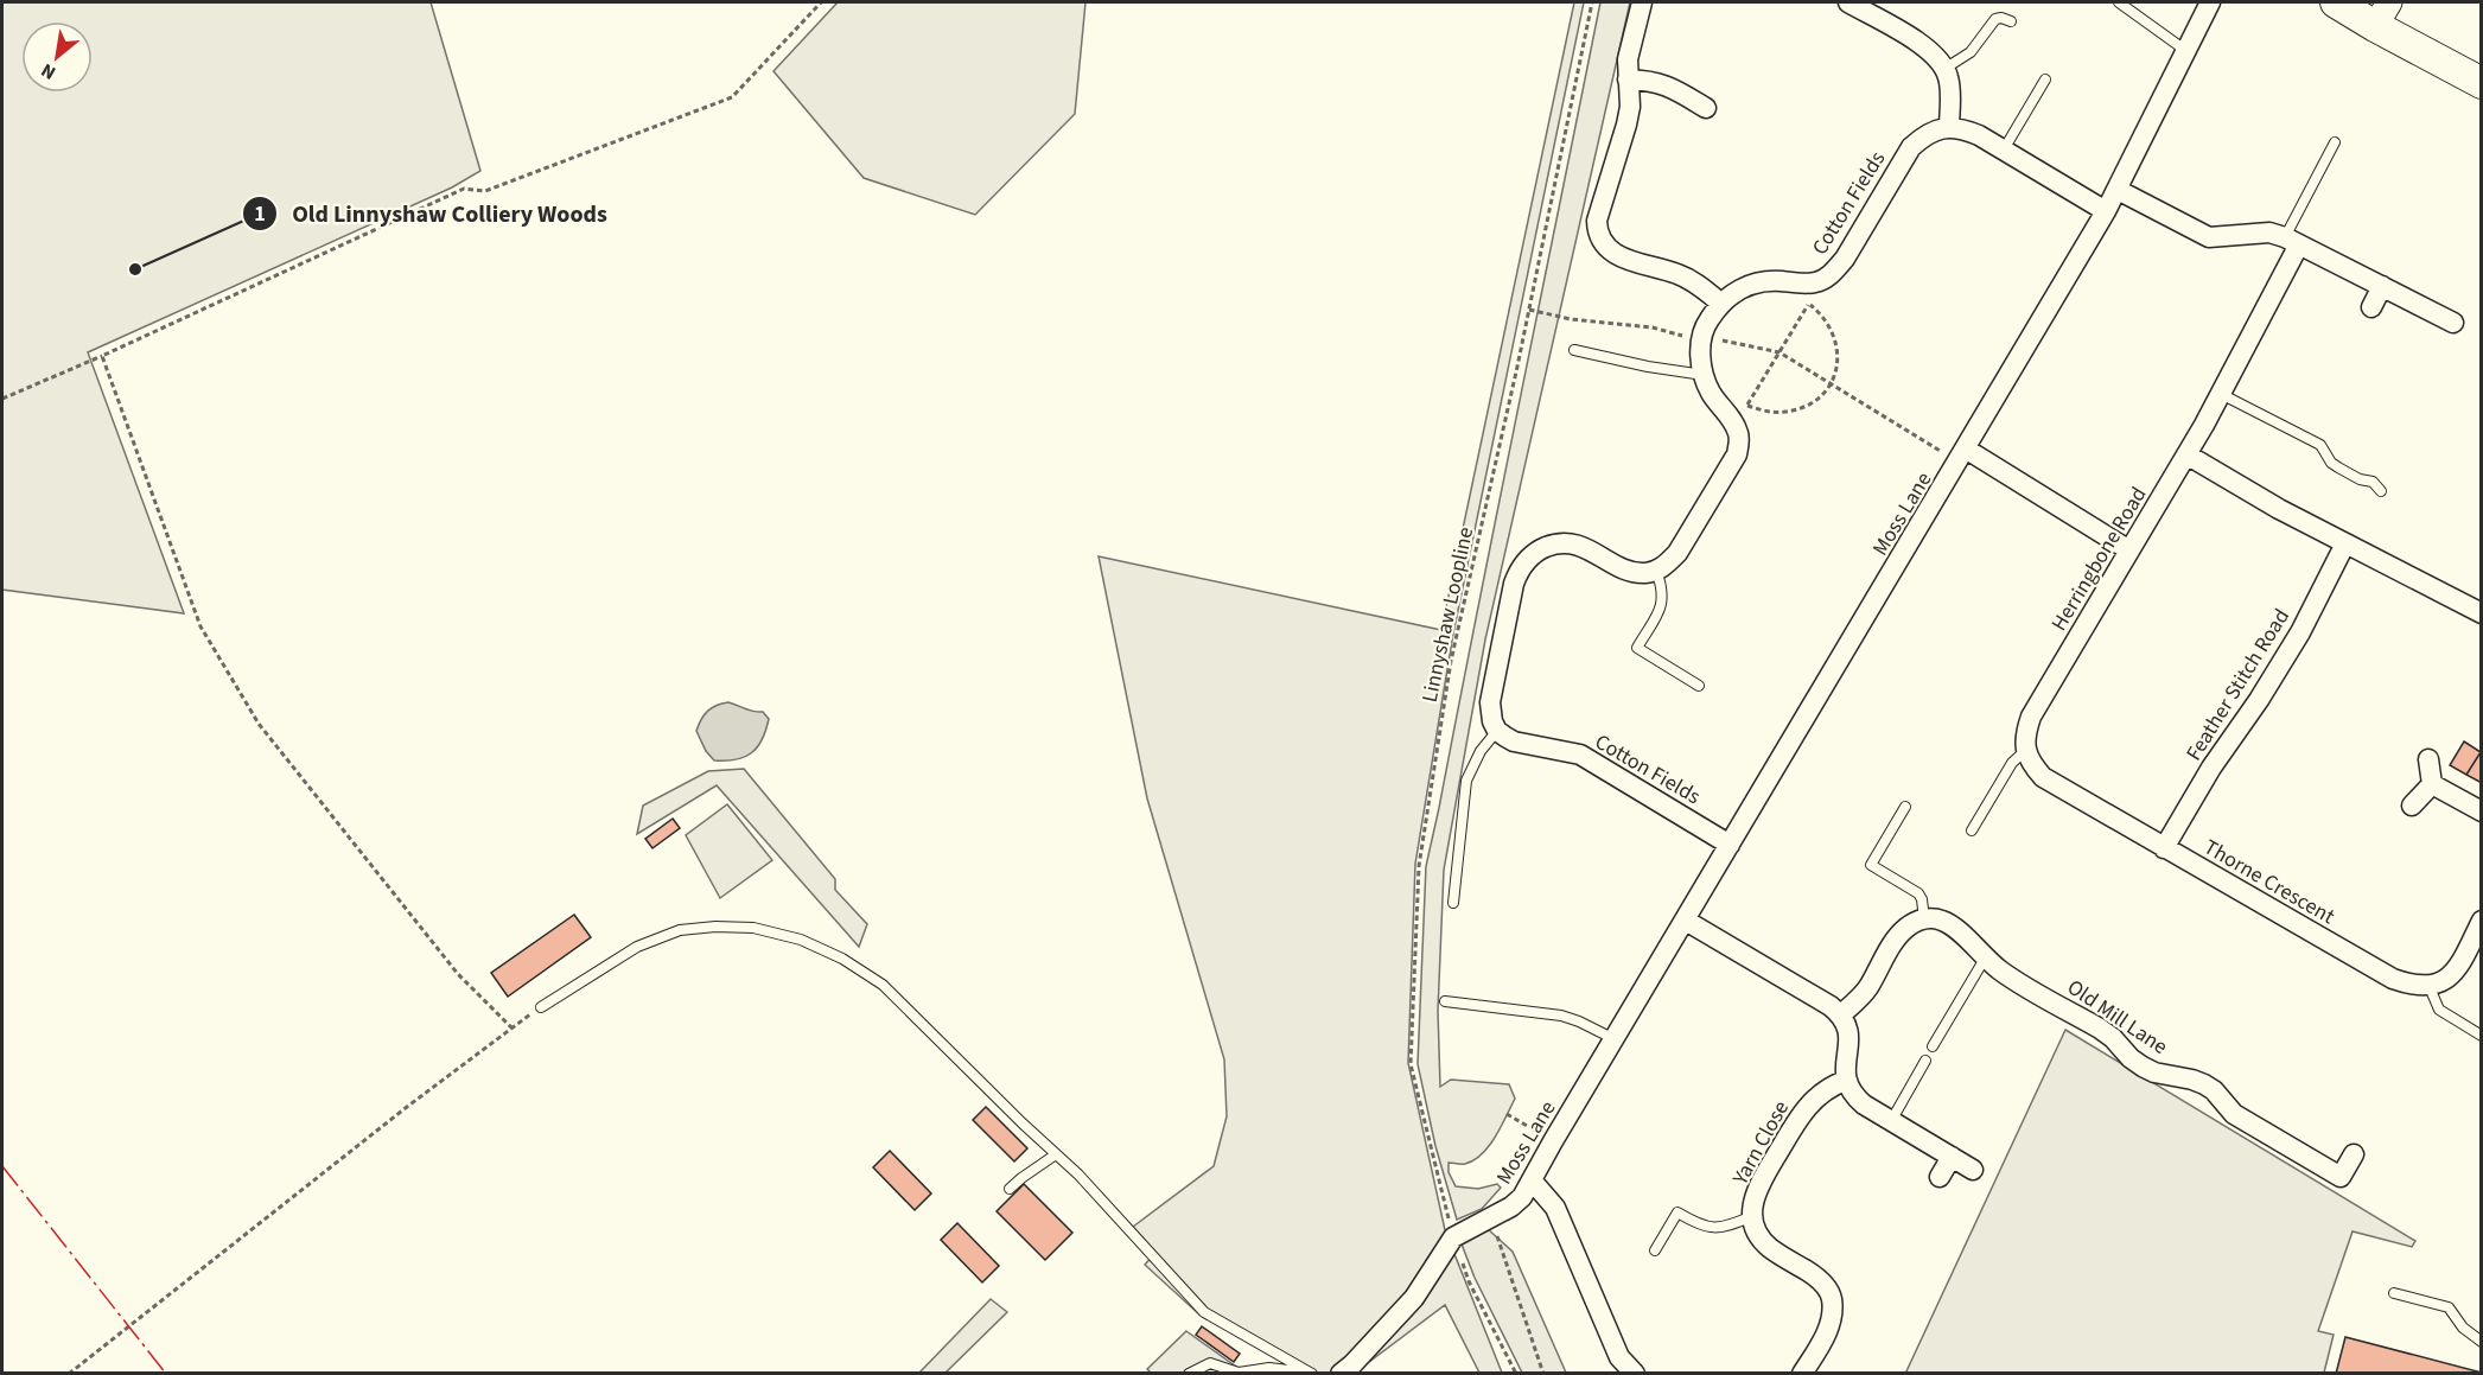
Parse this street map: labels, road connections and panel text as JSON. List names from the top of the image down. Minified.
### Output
{"streets":{"street":["Cotton Fields","Moss Lane","Herringbone Road","Feather Stitch Road","Thorne Crescent","Old Mill Lane","Yarn Close"],"path":["Linnyshaw Loopline"]},"crossings":[["Cotton Fields","Moss Lane"],["Moss Lane","Linnyshaw Loopline"],["Herringbone Road","Thorne Crescent"],["Feather Stitch Road","Thorne Crescent"]],"places":["Old Linnyshaw Colliery Woods"],"north":"bottom left"}
